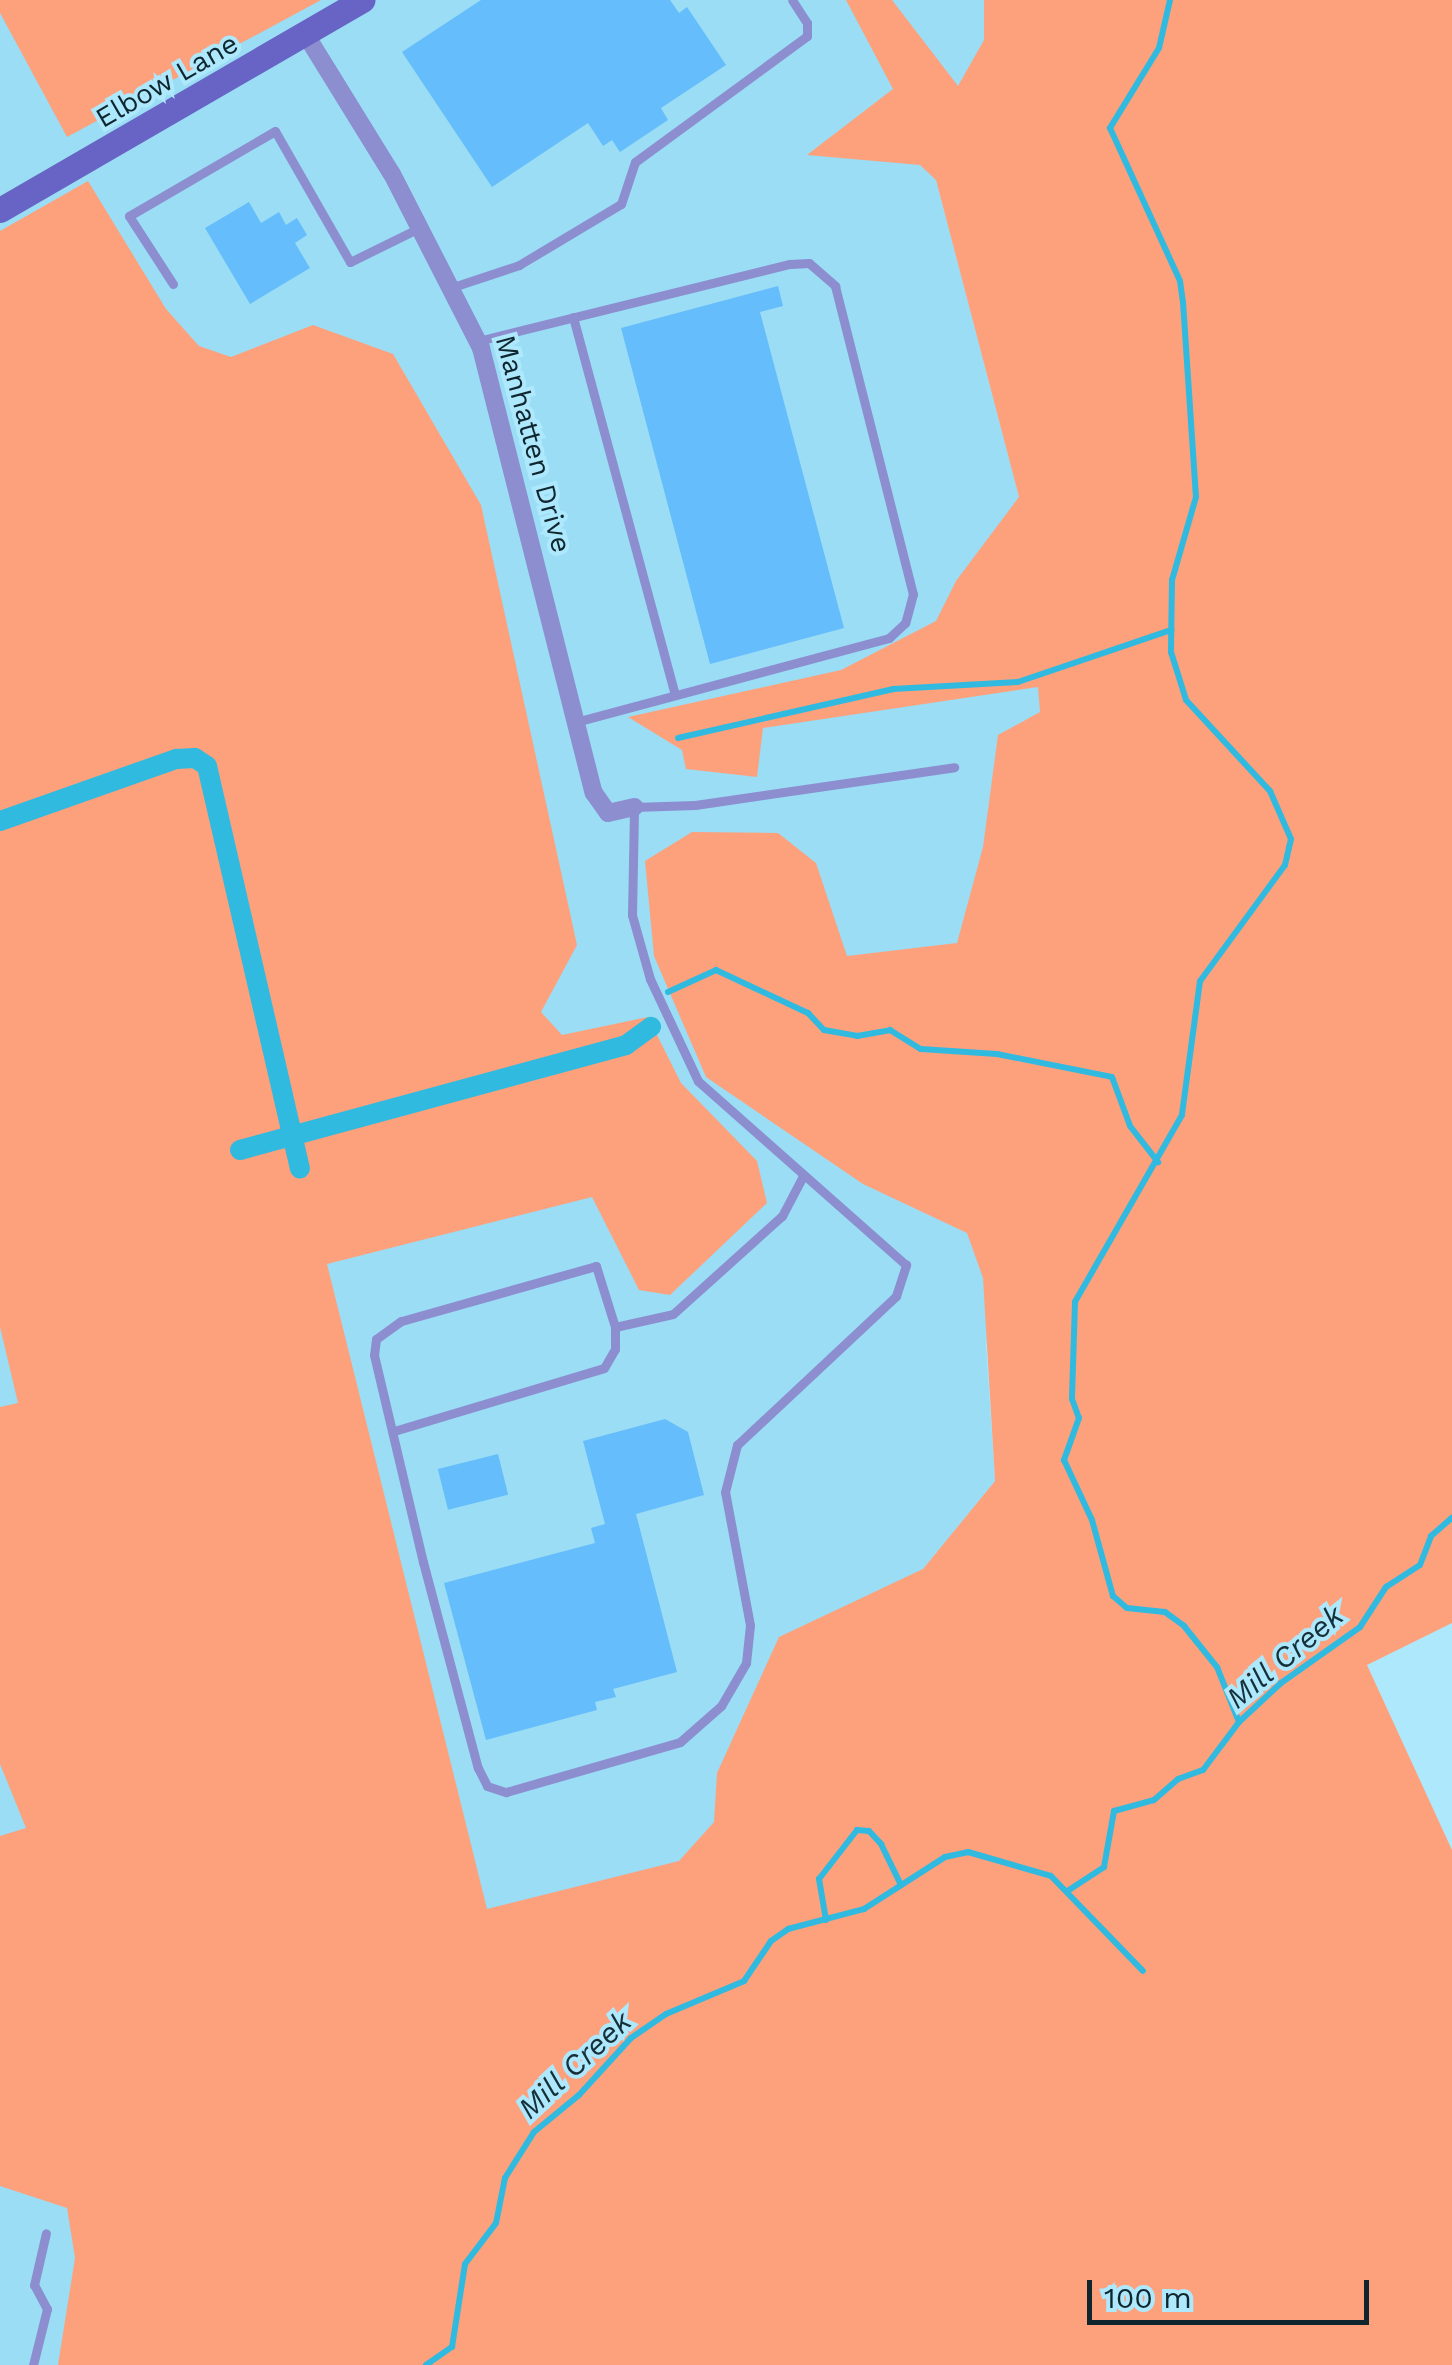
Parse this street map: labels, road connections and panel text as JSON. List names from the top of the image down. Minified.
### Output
{"streets":{"street":["Elbow Lane","Manhatten Drive"]},"crossings":[["Elbow Lane","Manhatten Drive"]],"water":["Mill Creek"],"scale_bar":"100 m"}
